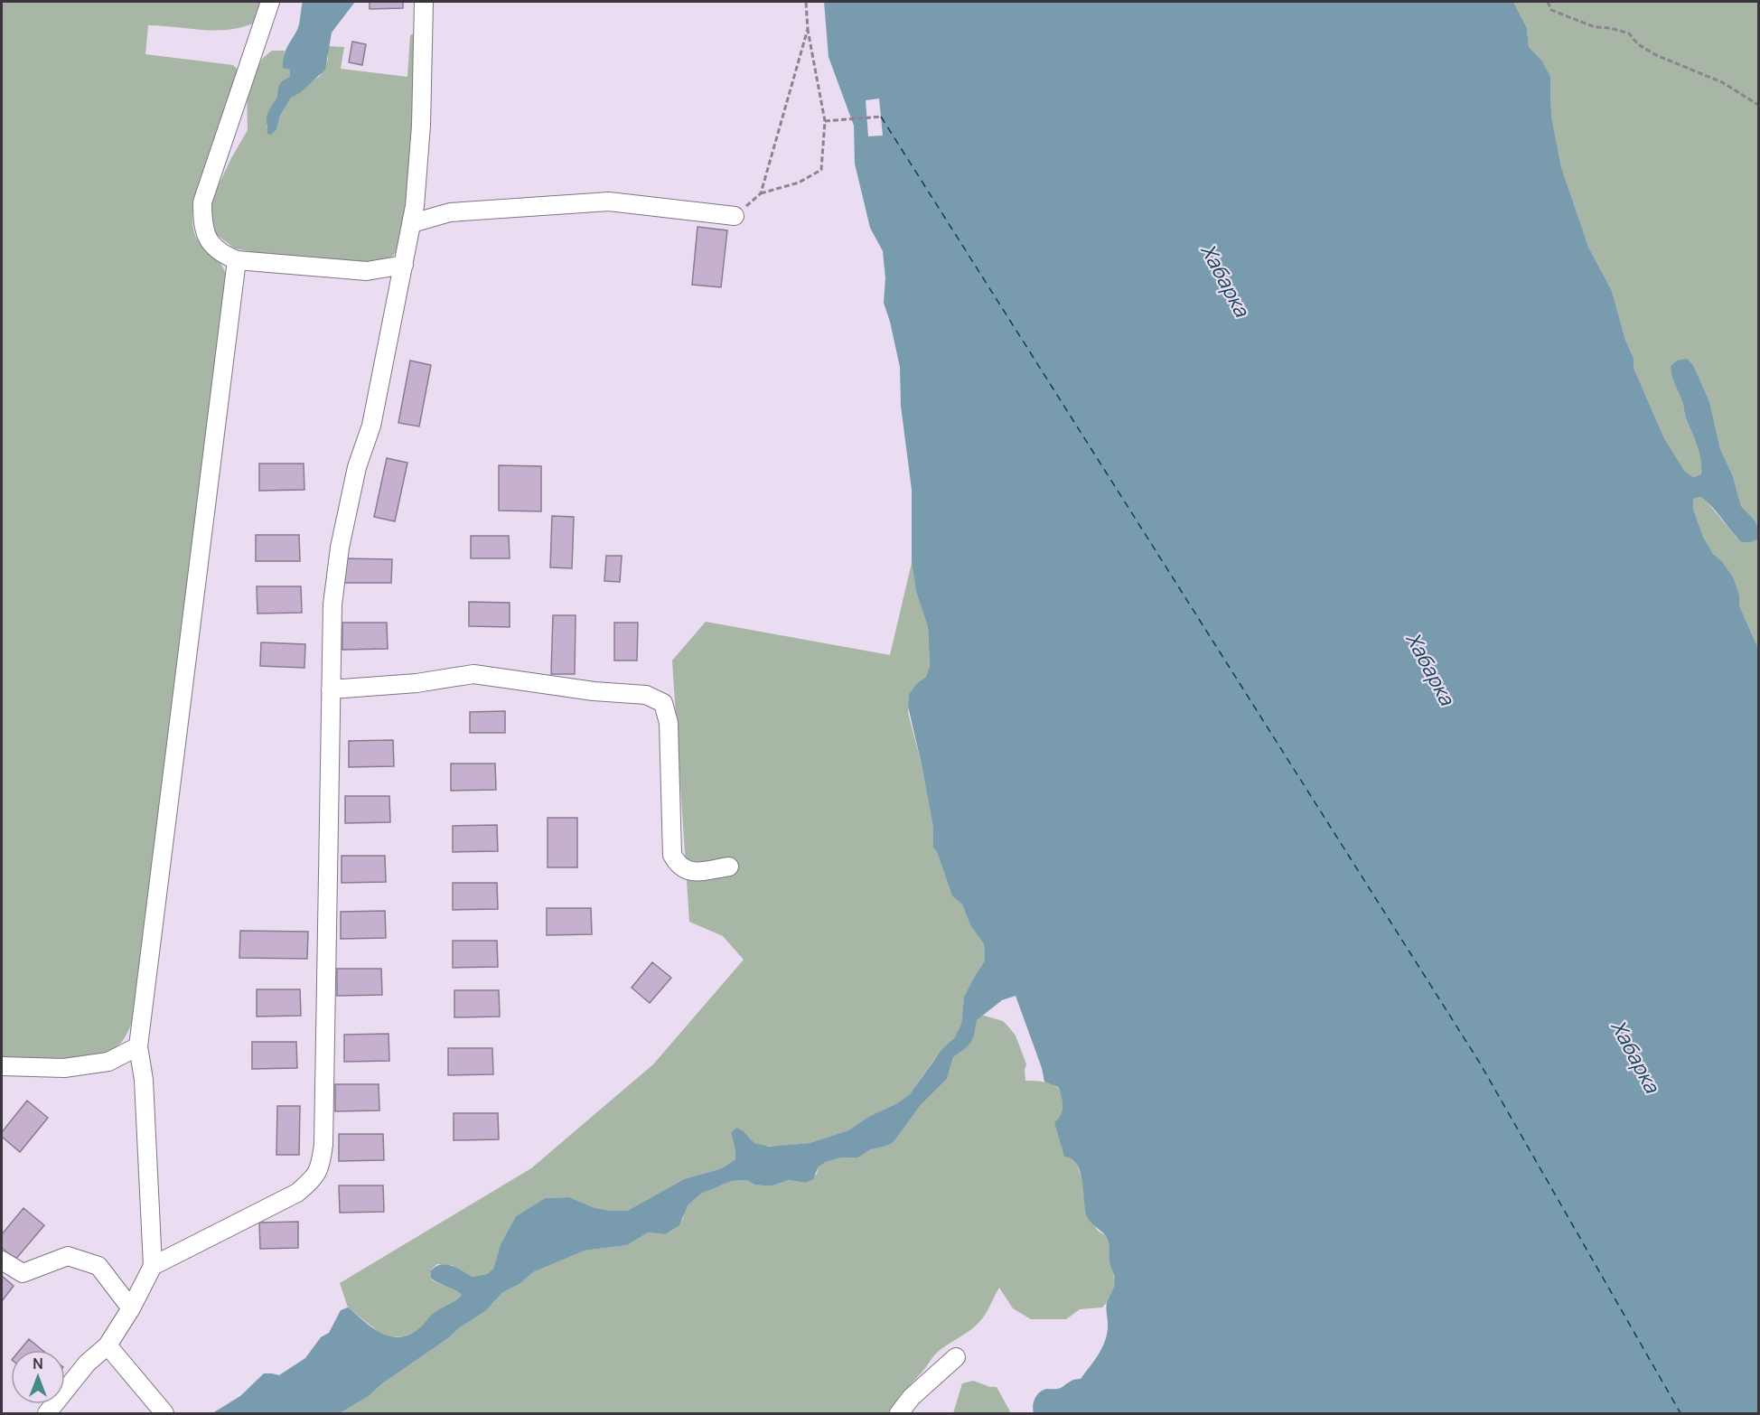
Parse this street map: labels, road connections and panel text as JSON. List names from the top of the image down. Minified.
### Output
{"water":["Хабарка"],"north":"top"}
